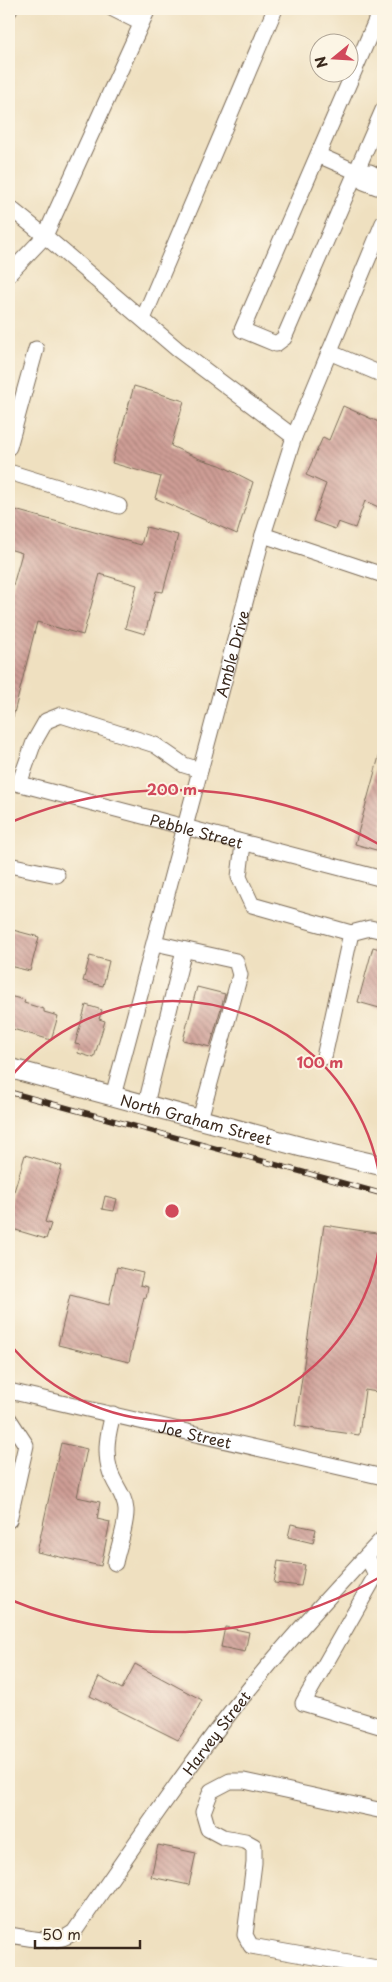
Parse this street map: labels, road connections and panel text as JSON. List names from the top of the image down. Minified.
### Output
{"streets":{"main road":["North Graham Street"],"street":["Amble Drive","Pebble Street","Joe Street","Harvey Street"]},"crossings":[["Amble Drive","Pebble Street"],["Amble Drive","North Graham Street"]],"scale_bar":"50 m","north":"left","rings":["200 m","100 m"]}
